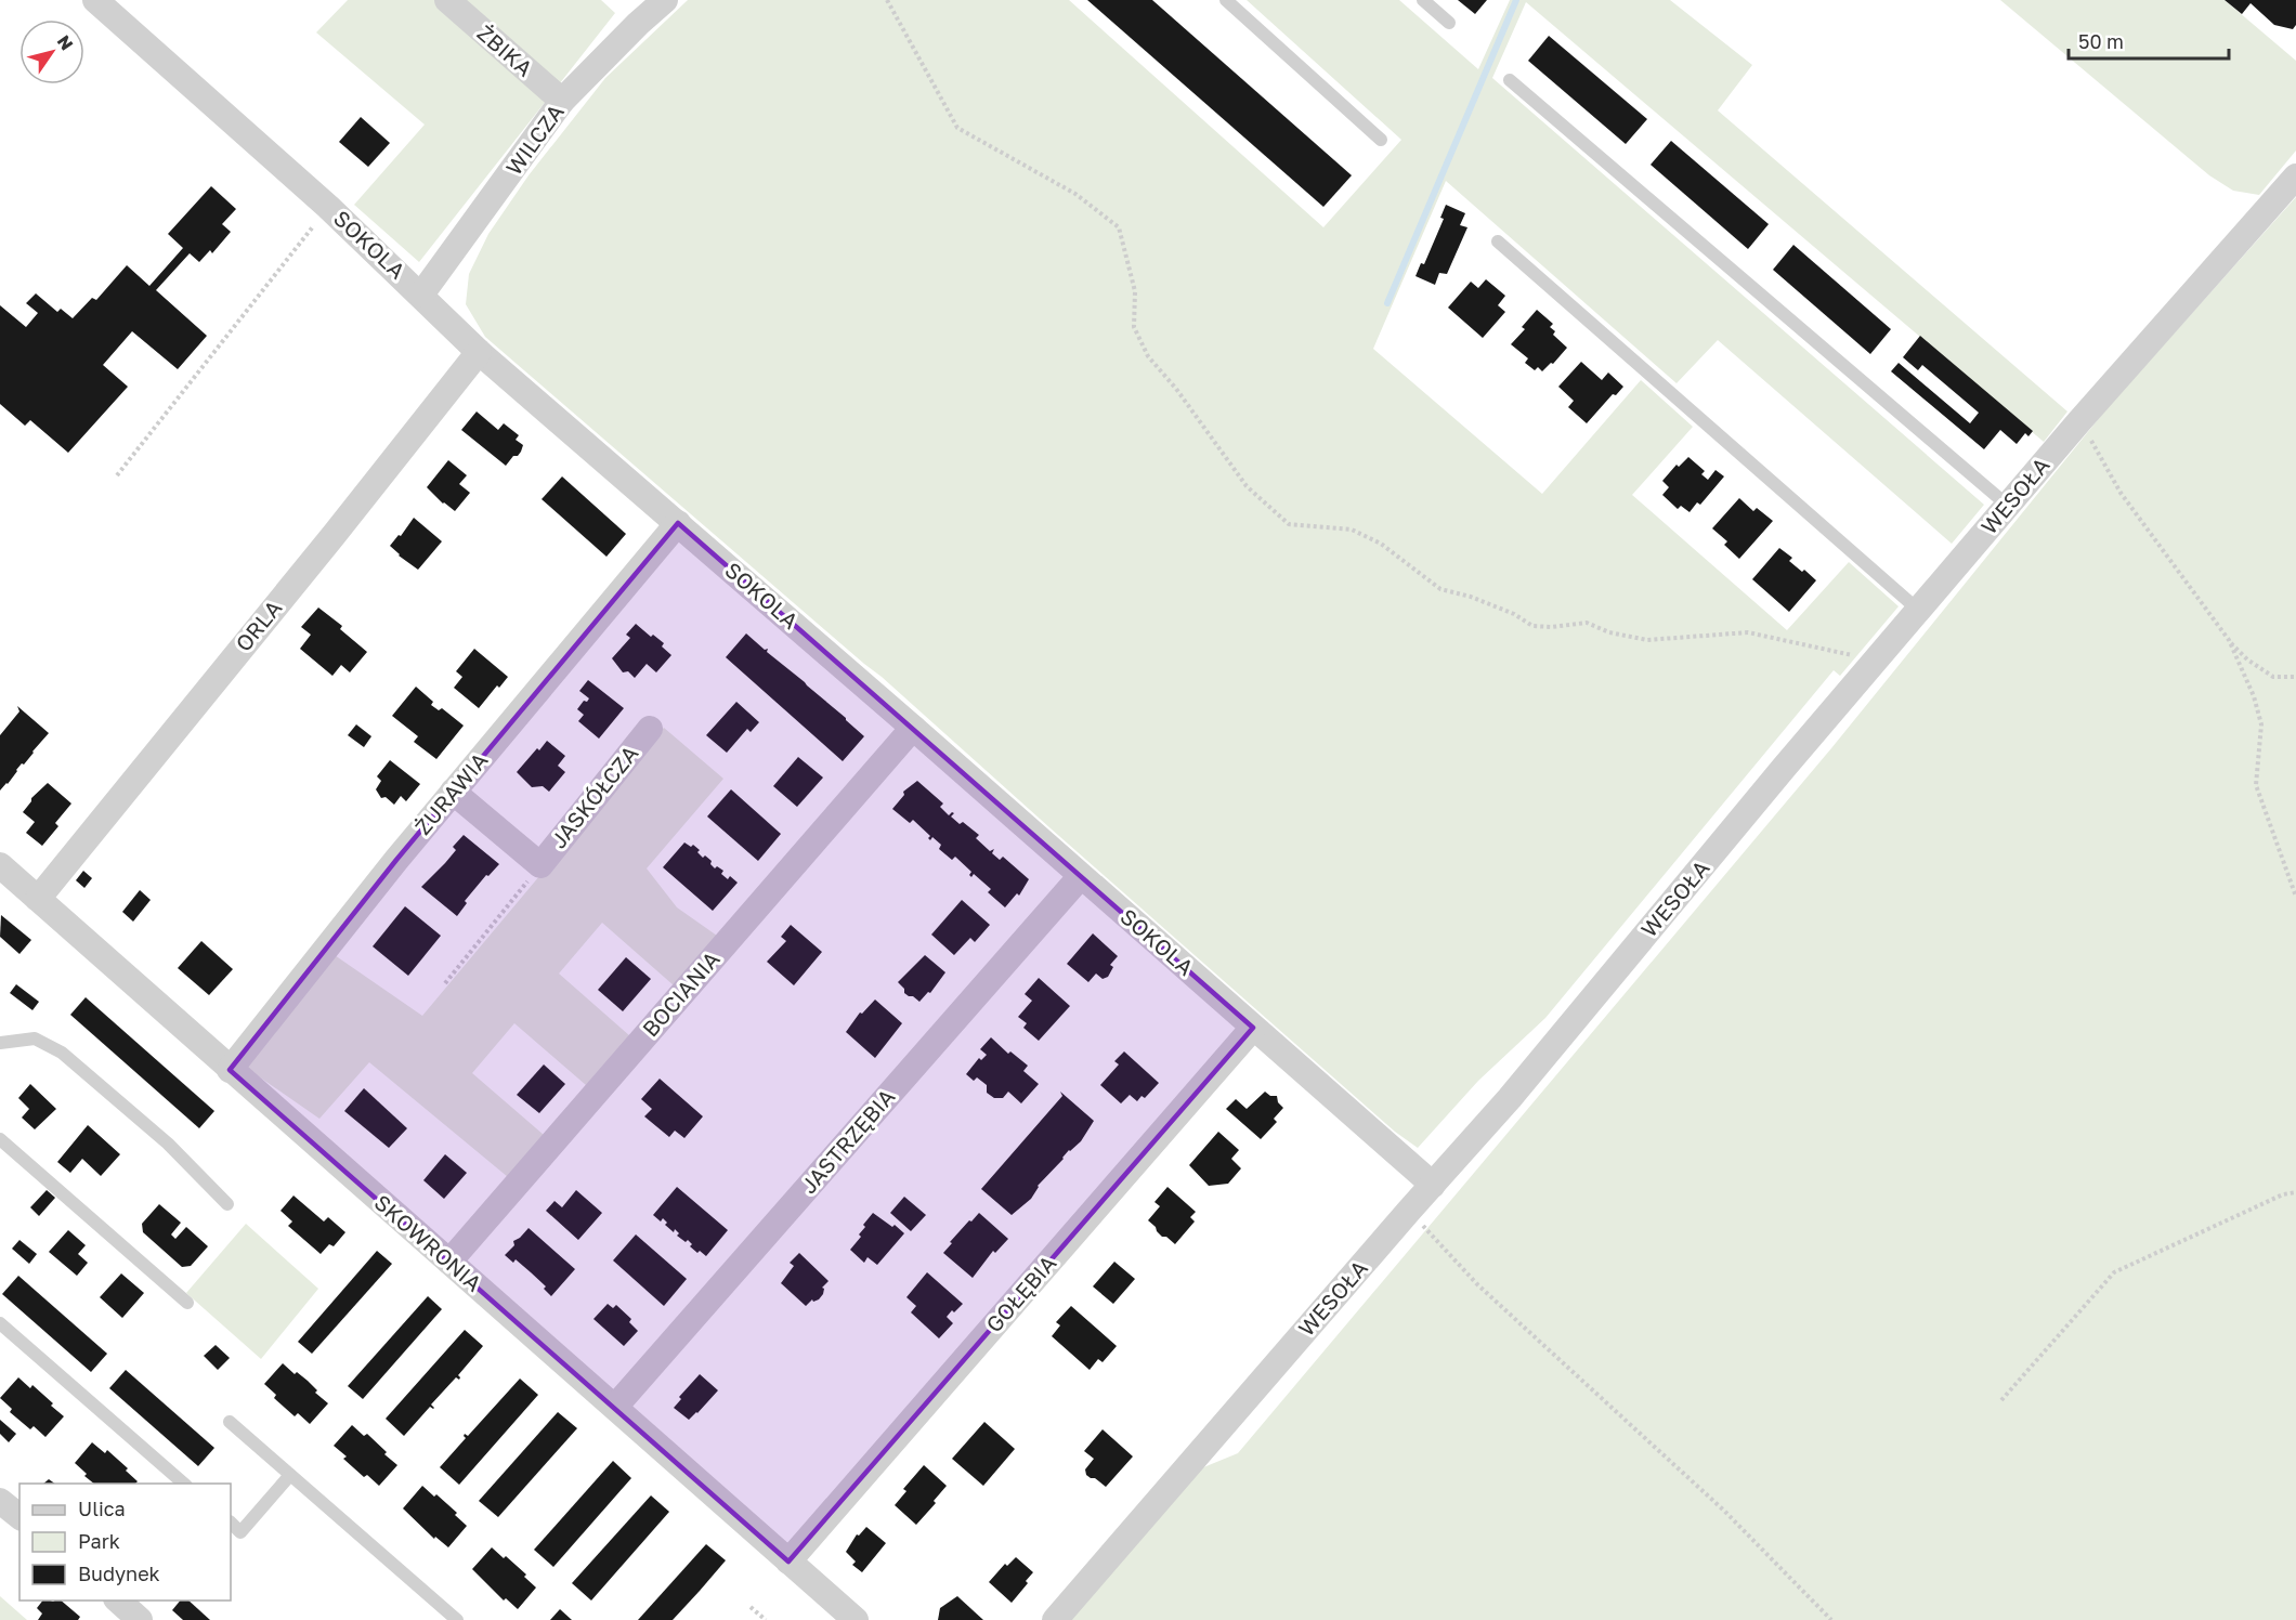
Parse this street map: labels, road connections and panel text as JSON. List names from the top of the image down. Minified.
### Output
{"streets":{"street":["ŻBIKA","WILCZA","SOKOLA","WESOŁA","ORLA","ŻURAWIA","JASKÓŁCZA","BOCIANIA","JASTRZĘBIA","SKOWRONIA","GOŁĘBIA"]},"crossings":[["ŻBIKA","WILCZA"],["WILCZA","SOKOLA"],["SOKOLA","WESOŁA"],["SOKOLA","ORLA"],["SOKOLA","ŻURAWIA"],["SOKOLA","BOCIANIA"],["SOKOLA","JASTRZĘBIA"],["SOKOLA","GOŁĘBIA"],["ORLA","SKOWRONIA"],["ŻURAWIA","JASKÓŁCZA"],["ŻURAWIA","SKOWRONIA"],["BOCIANIA","SKOWRONIA"],["JASTRZĘBIA","SKOWRONIA"],["SKOWRONIA","GOŁĘBIA"]],"legend":["Ulica","Park","Budynek"],"scale_bar":"50 m","north":"top right"}
